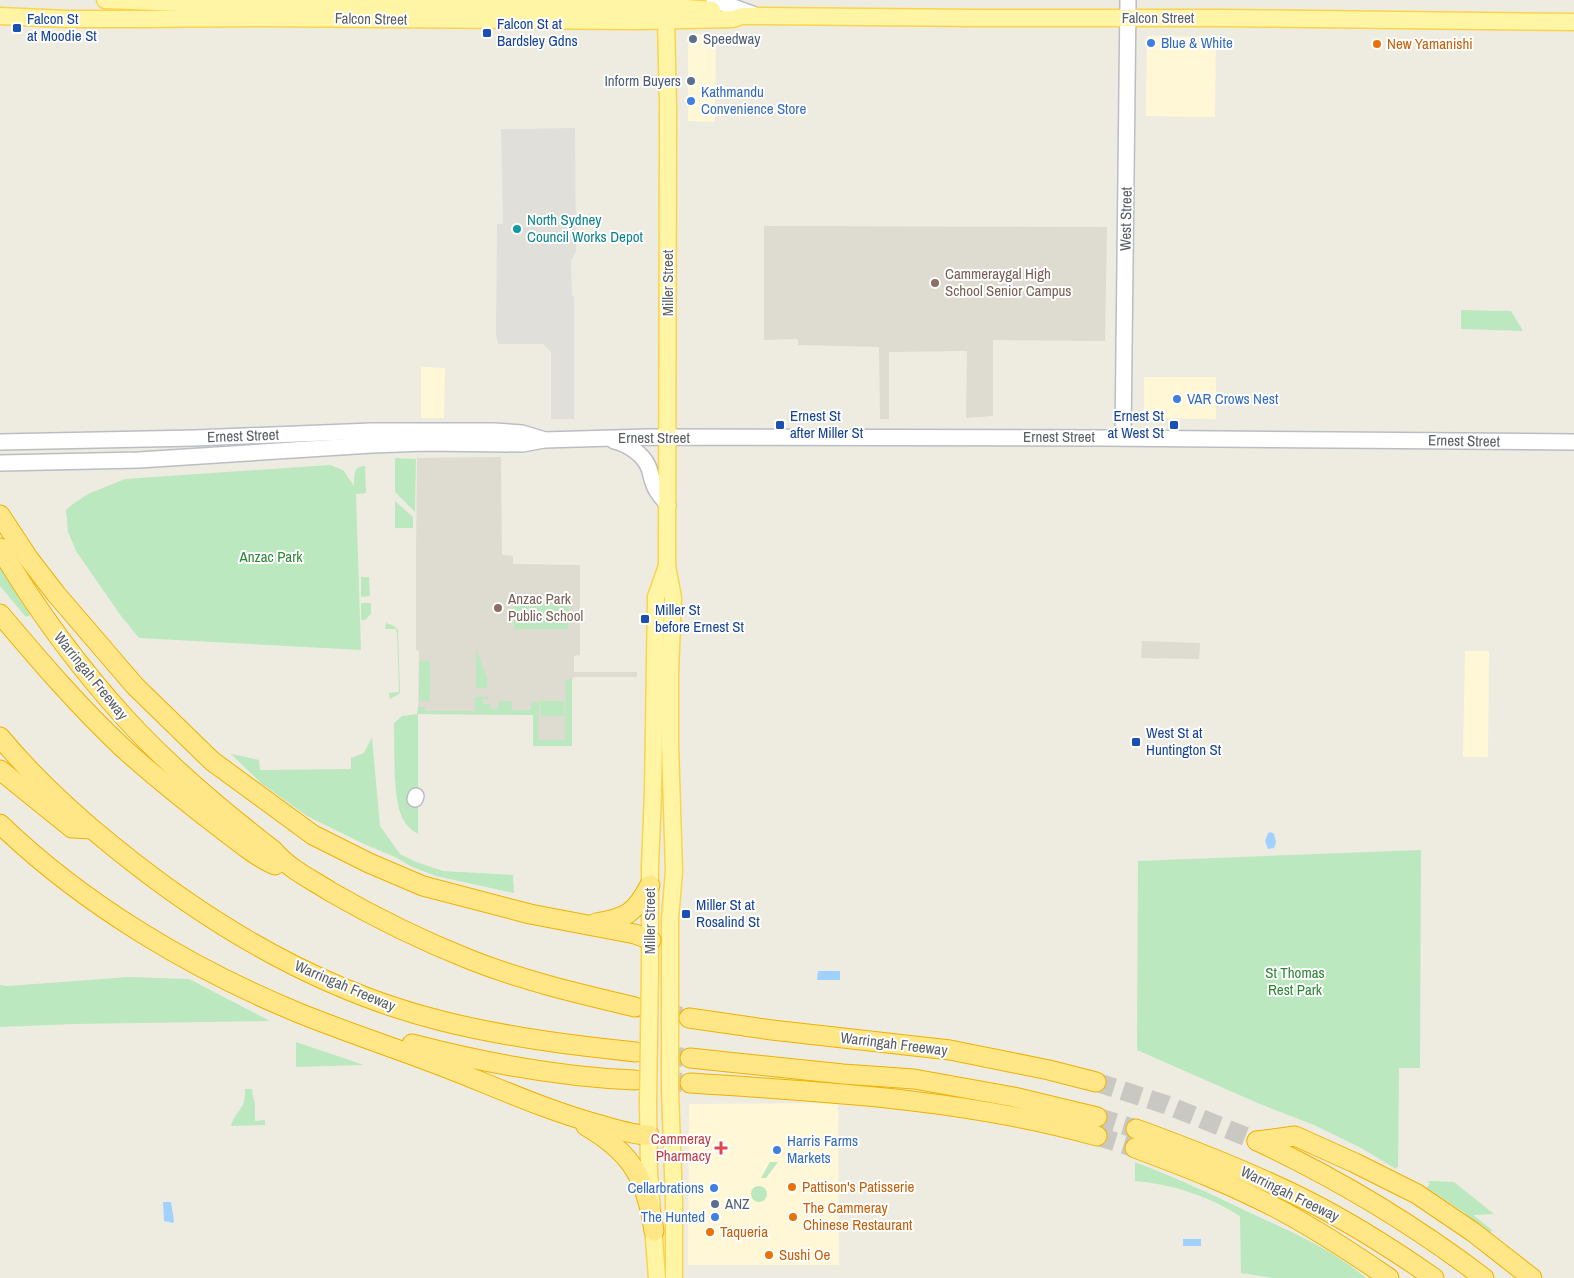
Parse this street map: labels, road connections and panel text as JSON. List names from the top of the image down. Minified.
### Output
{"streets":{"highway":["Warringah Freeway"],"main road":["Falcon Street","West Street","Miller Street","Ernest Street"]},"crossings":[["Falcon Street","West Street"],["Falcon Street","Miller Street"],["West Street","Ernest Street"],["Miller Street","Ernest Street"]],"parks":["Anzac Park","St Thomas Rest Park"],"places":{"transit":["Falcon St at Moodie St","Falcon St at Bardsley Gdns","Ernest St after Miller St","Ernest St at West St","Miller St before Ernest St","West St at Huntington St","Miller St at Rosalind St"],"other":["Speedway","Blue & White","New Yamanishi","Inform Buyers","Kathmandu Convenience Store","North Sydney Council Works Depot","Cammeraygal High School Senior Campus","VAR Crows Nest","Anzac Park Public School","Harris Farms Markets","Pattison's Patisserie","Cellarbrations","ANZ","The Hunted","The Cammeray Chinese Restaurant","Taqueria","Sushi Oe"],"health":["Cammeray Pharmacy"]}}
